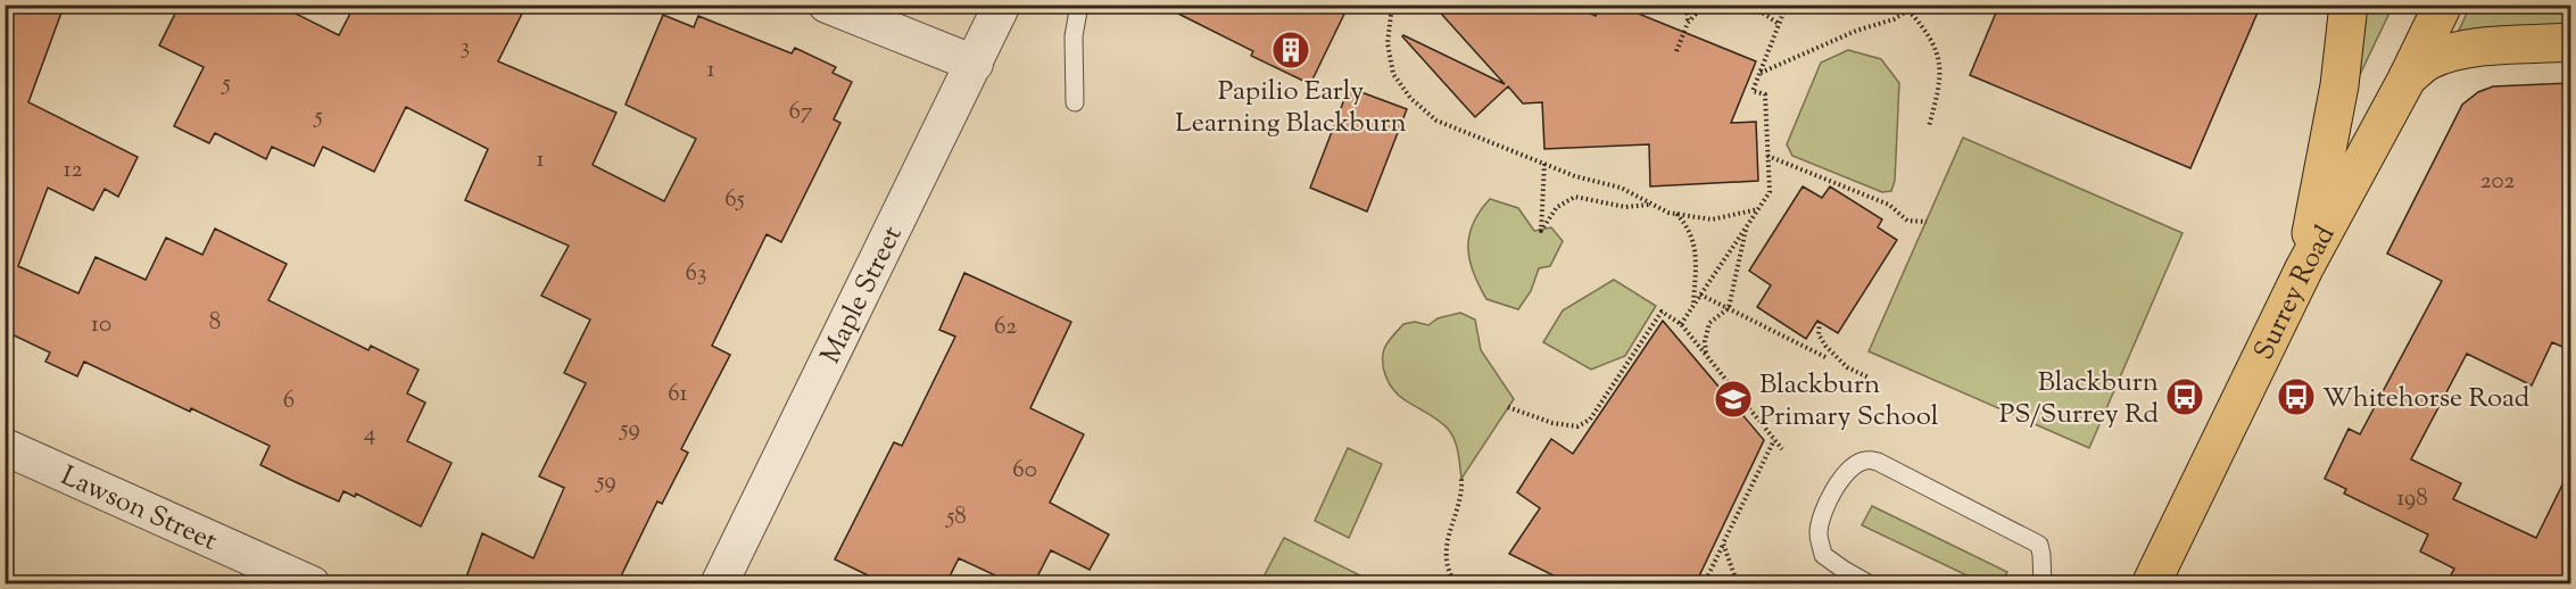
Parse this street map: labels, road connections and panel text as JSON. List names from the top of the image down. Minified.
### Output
{"streets":{"main road":["Surrey Road"],"street":["Maple Street","Lawson Street"]},"places":{"building":["Papilio Early Learning Blackburn"],"bus stop":["Blackburn PS/Surrey Rd","Whitehorse Road"],"school or university":["Blackburn Primary School"]},"house_numbers":["3","1","5","67","5","1","12","202","65","63","8","10","62","61","6","59","4","60","59","198","58"]}
